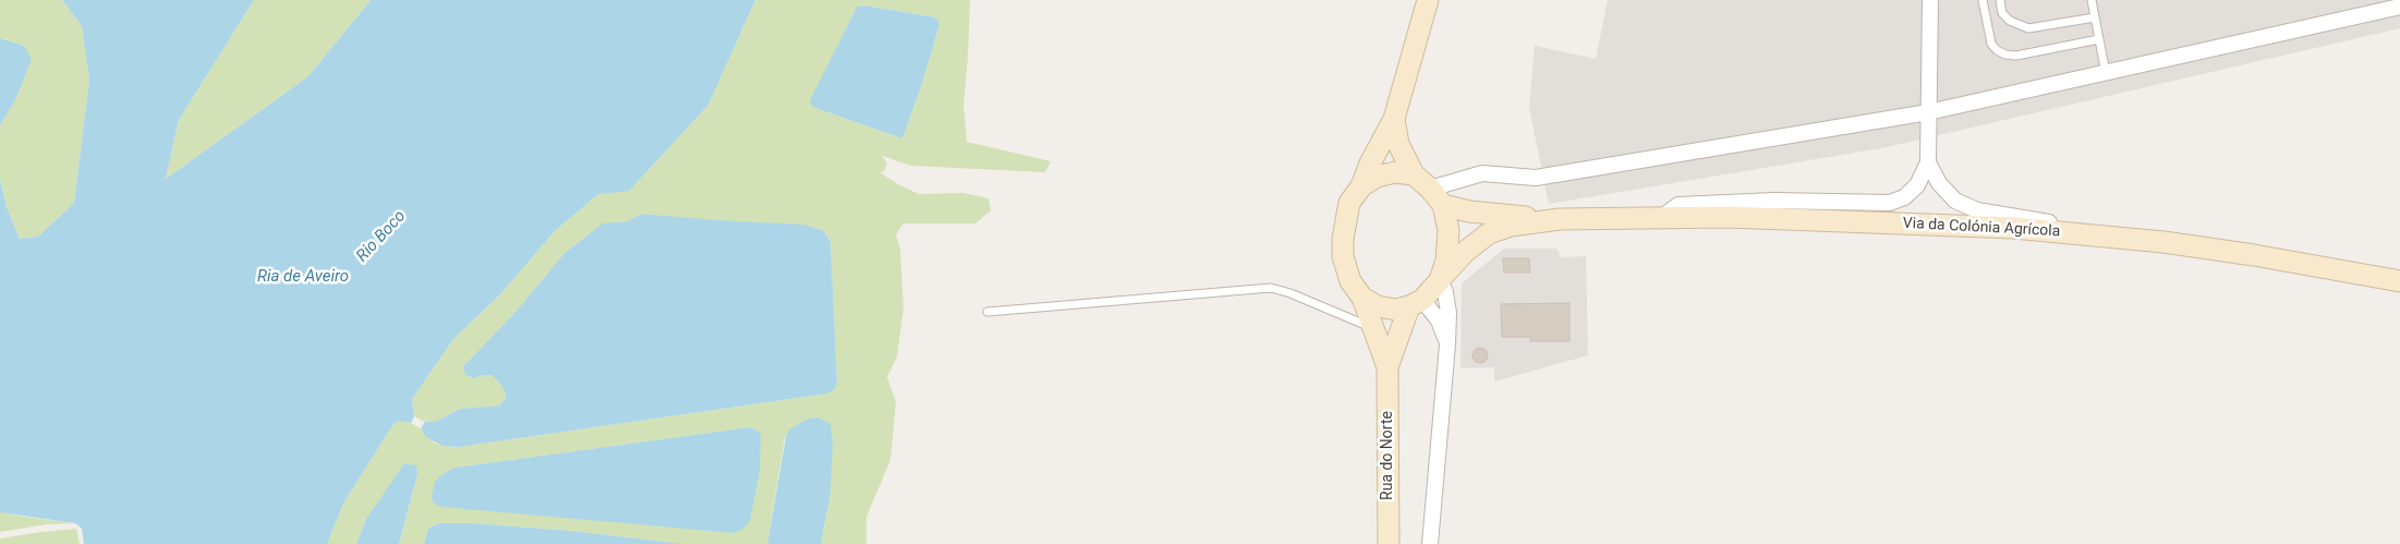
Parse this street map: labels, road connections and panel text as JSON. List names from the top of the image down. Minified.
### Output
{"streets":{"main road":["Via da Colónia Agrícola","Rua do Norte"]},"crossings":[["Via da Colónia Agrícola","Rua do Norte"]],"water":["Rio Boco","Ria de Aveiro"]}
